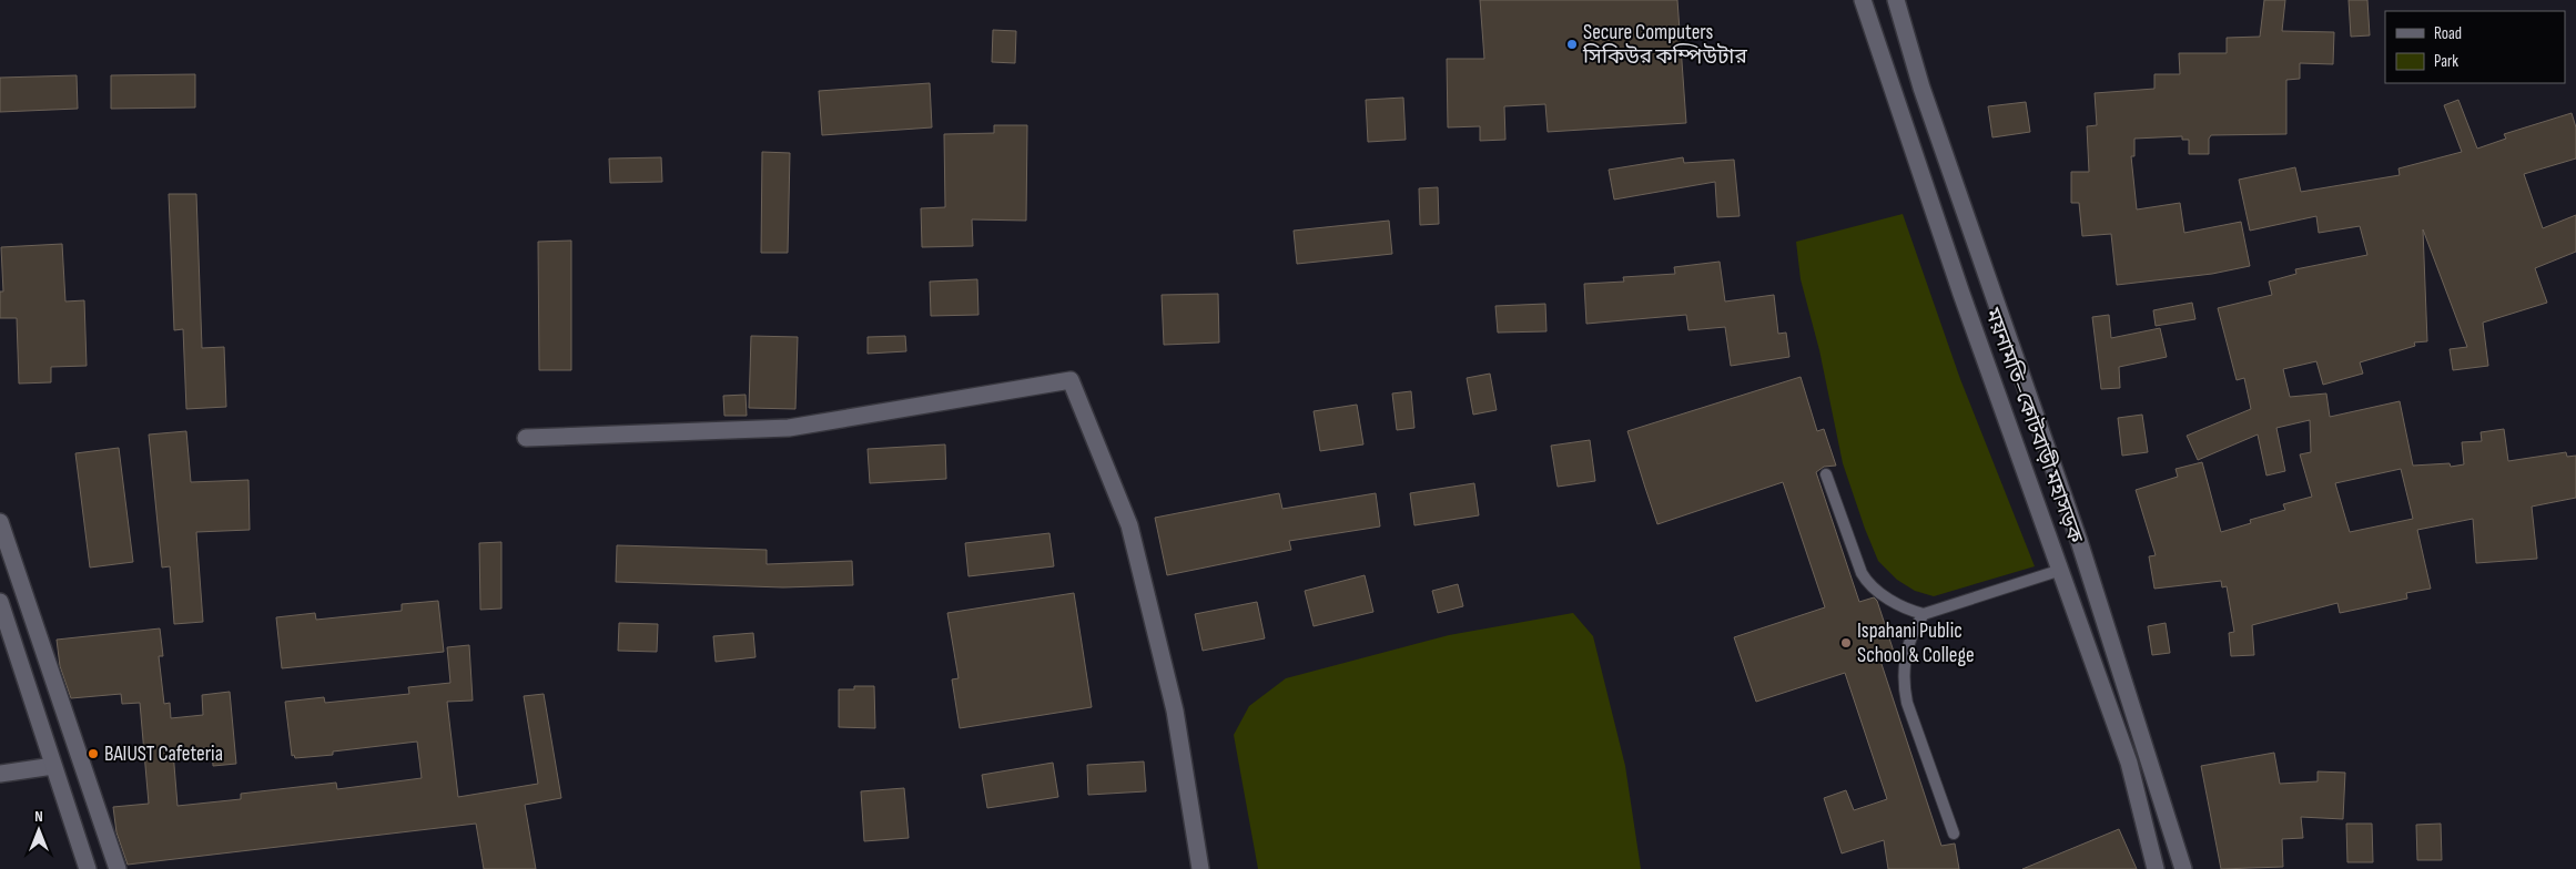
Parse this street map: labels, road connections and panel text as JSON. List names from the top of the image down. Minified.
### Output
{"streets":{"main road":["ময়নামতি–কোটবাড়ী মহাসড়ক"]},"places":["Secure Computers সিকিউর কম্পিউটার","Ispahani Public School & College","BAIUST Cafeteria"],"legend":["Road","Park"],"north":"top"}
